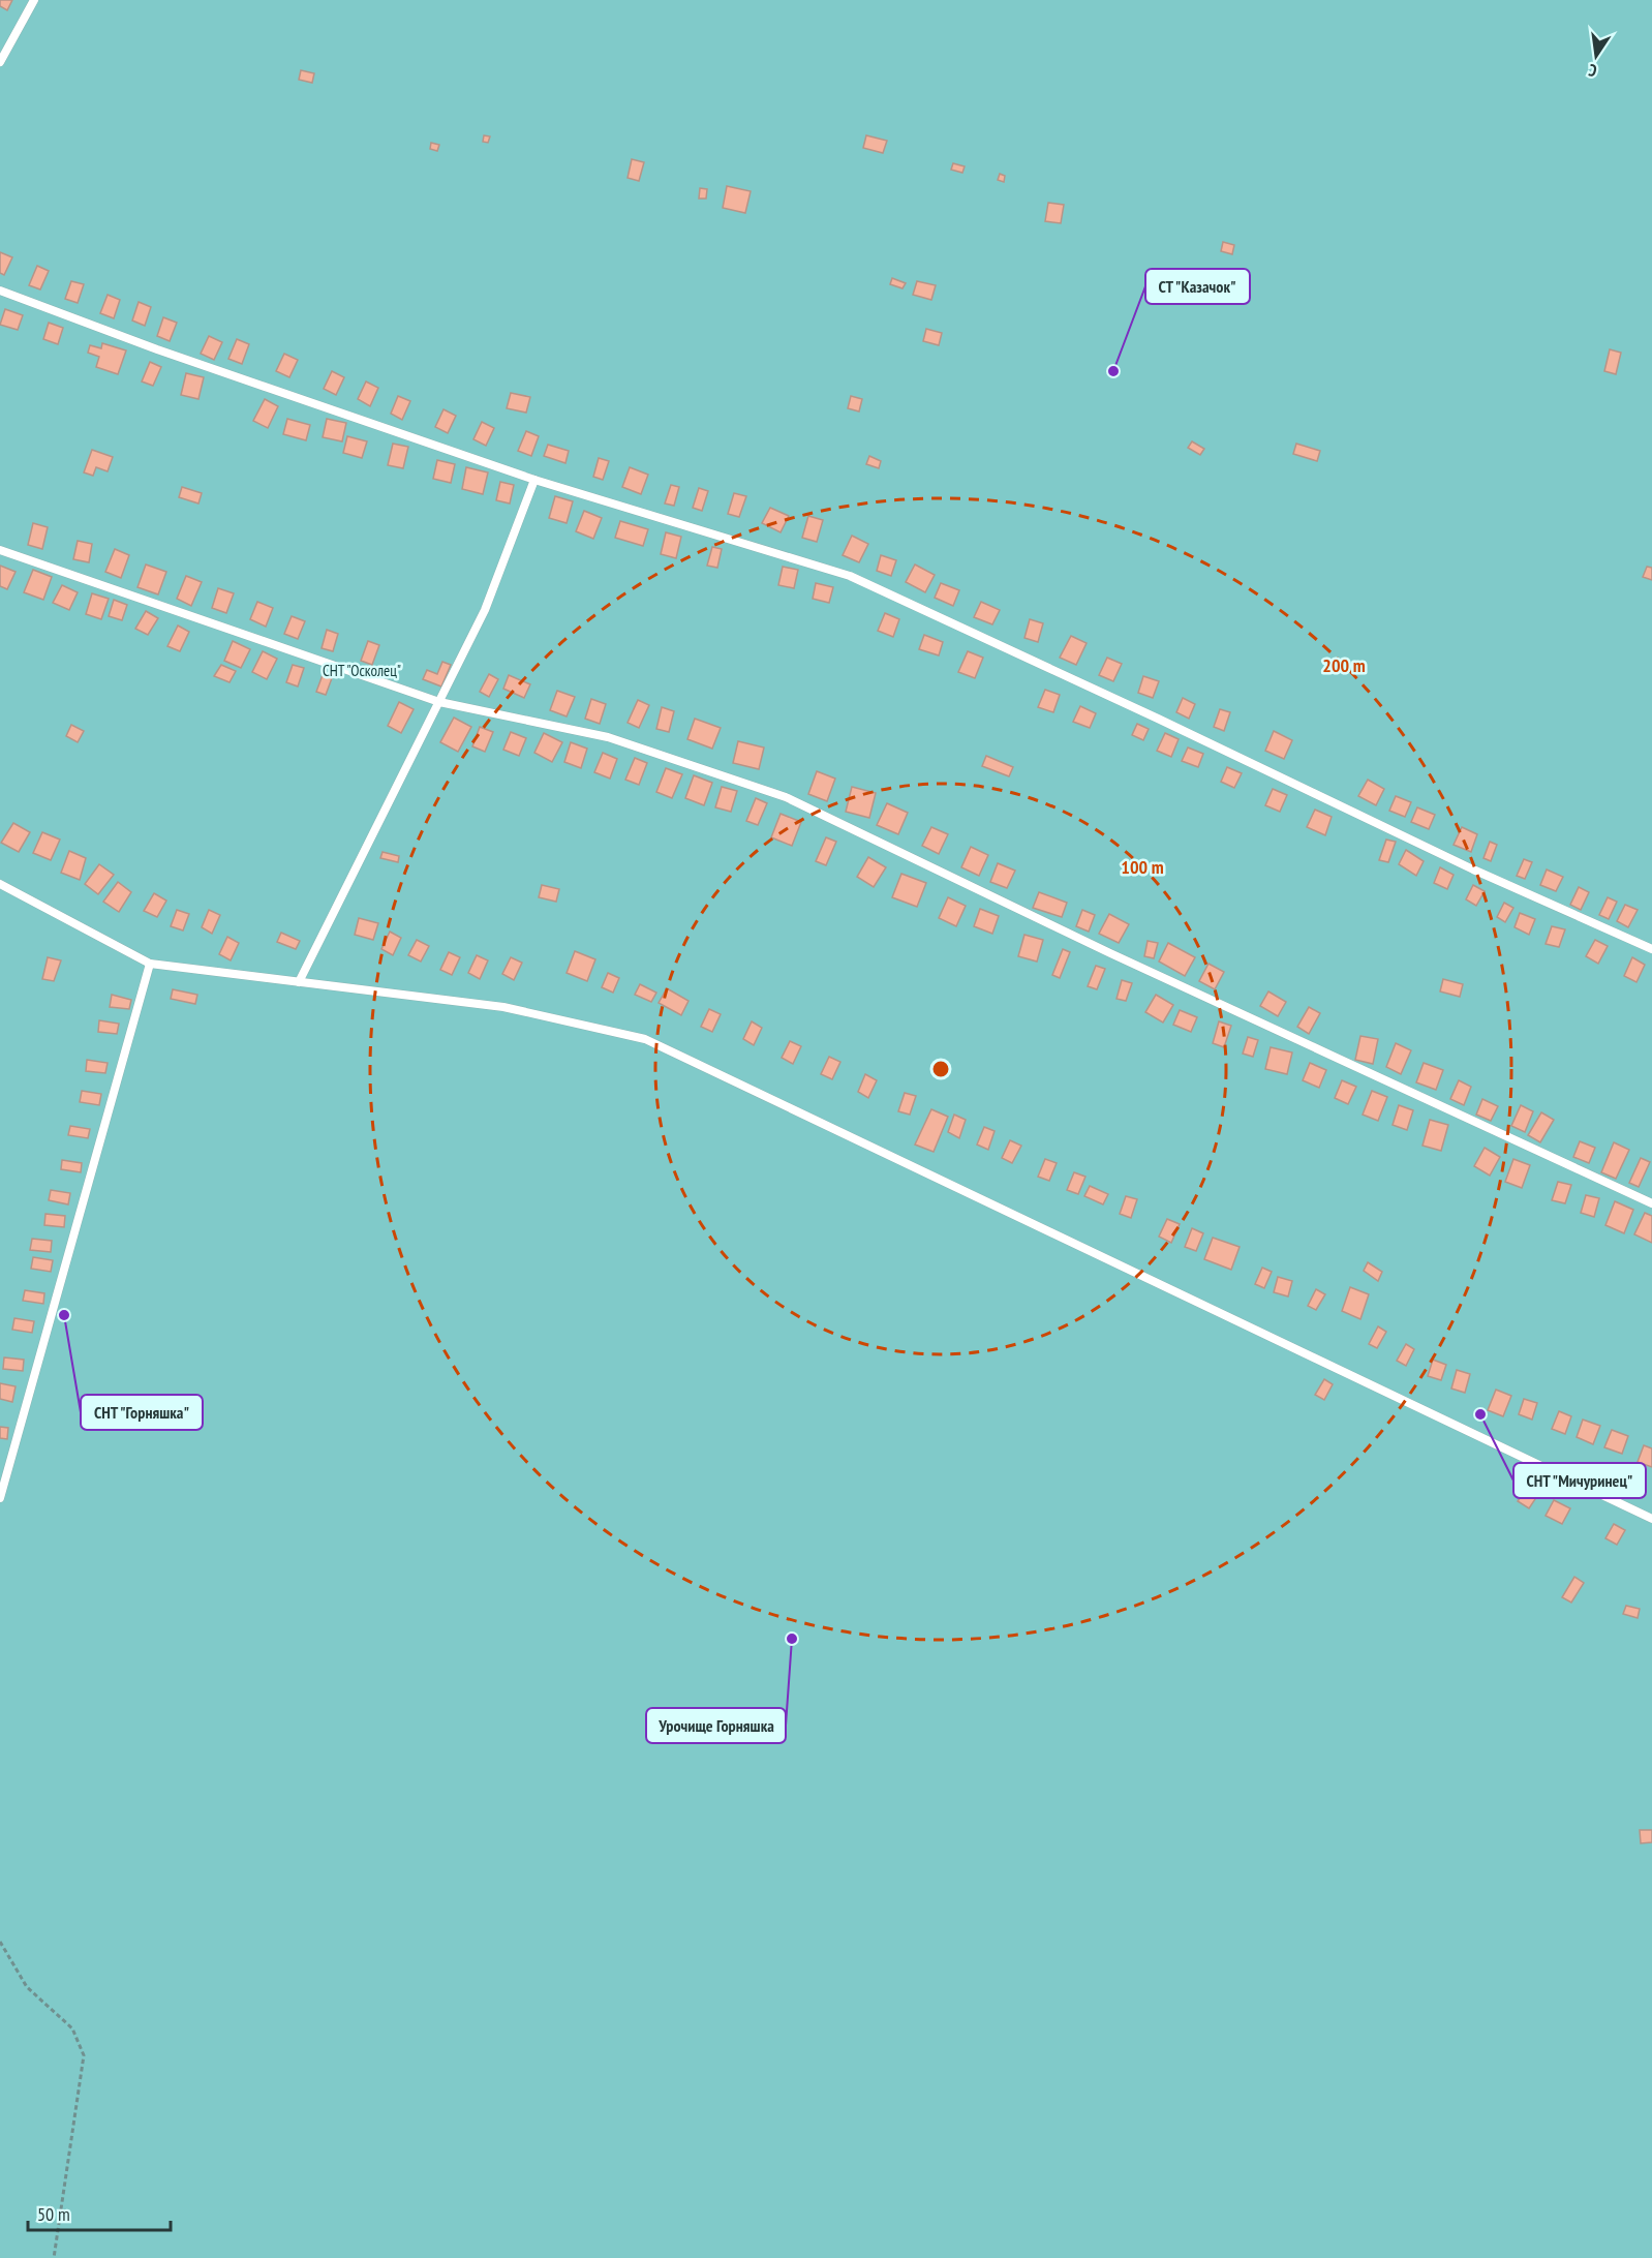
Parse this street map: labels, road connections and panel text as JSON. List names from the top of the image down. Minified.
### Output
{"parks":["СНТ \"Осколец\""],"places":["СТ \"Казачок\"","СНТ \"Горняшка\"","СНТ \"Мичуринец\"","Урочище Горняшка"],"scale_bar":"50 m","north":"bottom","rings":["200 m","100 m"]}
